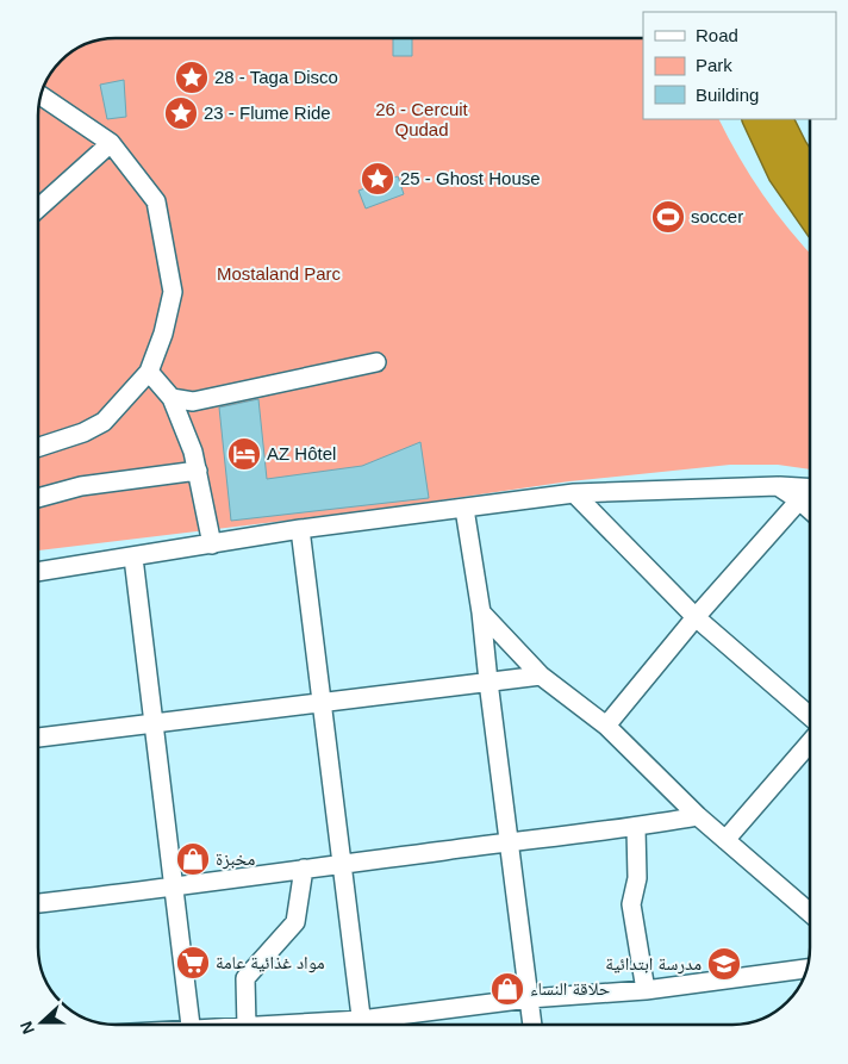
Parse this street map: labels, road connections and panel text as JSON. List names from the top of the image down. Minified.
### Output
{"parks":["26 - Cercuit Qudad","Mostaland Parc"],"places":{"place":["28 - Taga Disco","23 - Flume Ride","25 - Ghost House"],"sports":["soccer"],"hotel":["AZ Hôtel"],"shop":["مخبزة","حلاقة النساء"],"supermarket":["مواد غذائية عامة"],"school or university":["مدرسة ابتدائية"]},"legend":["Road","Park","Building"],"north":"left"}
